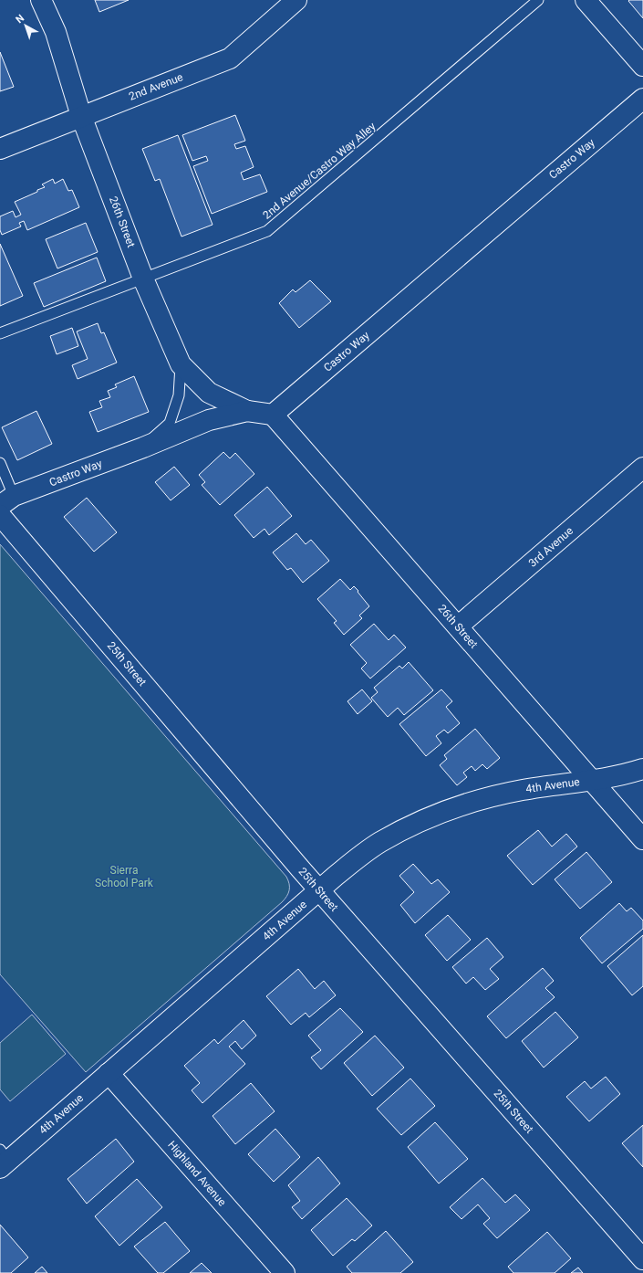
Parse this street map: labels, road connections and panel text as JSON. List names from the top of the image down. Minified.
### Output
{"streets":{"street":["2nd Avenue","Castro Way","26th Street","3rd Avenue","25th Street","4th Avenue","Highland Avenue"],"lane":["2nd Avenue/Castro Way Alley"]},"crossings":[["2nd Avenue","26th Street"],["Castro Way","26th Street"],["2nd Avenue/Castro Way Alley","26th Street"],["26th Street","3rd Avenue"],["26th Street","4th Avenue"],["25th Street","4th Avenue"],["4th Avenue","Highland Avenue"]],"parks":["Sierra School Park"],"north":"top left"}
